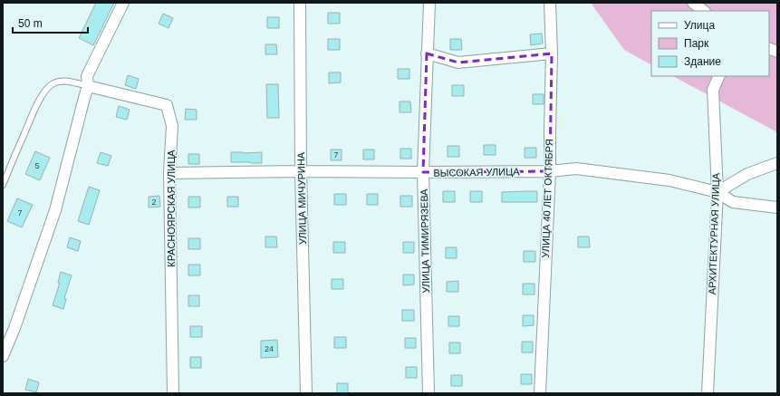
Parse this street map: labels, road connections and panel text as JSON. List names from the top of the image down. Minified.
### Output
{"streets":{"street":["ВЫСОКАЯ УЛИЦА","УЛИЦА МИЧУРИНА","УЛИЦА 40 ЛЕТ ОКТЯБРЯ","КРАСНОЯРСКАЯ УЛИЦА","АРХИТЕКТУРНАЯ УЛИЦА","УЛИЦА ТИМИРЯЗЕВА"]},"crossings":[["ВЫСОКАЯ УЛИЦА","УЛИЦА МИЧУРИНА"],["ВЫСОКАЯ УЛИЦА","УЛИЦА 40 ЛЕТ ОКТЯБРЯ"],["ВЫСОКАЯ УЛИЦА","КРАСНОЯРСКАЯ УЛИЦА"],["ВЫСОКАЯ УЛИЦА","АРХИТЕКТУРНАЯ УЛИЦА"],["ВЫСОКАЯ УЛИЦА","УЛИЦА ТИМИРЯЗЕВА"]],"house_numbers":["7","5","2","7","24"],"legend":["Улица","Парк","Здание"],"scale_bar":"50 m"}
